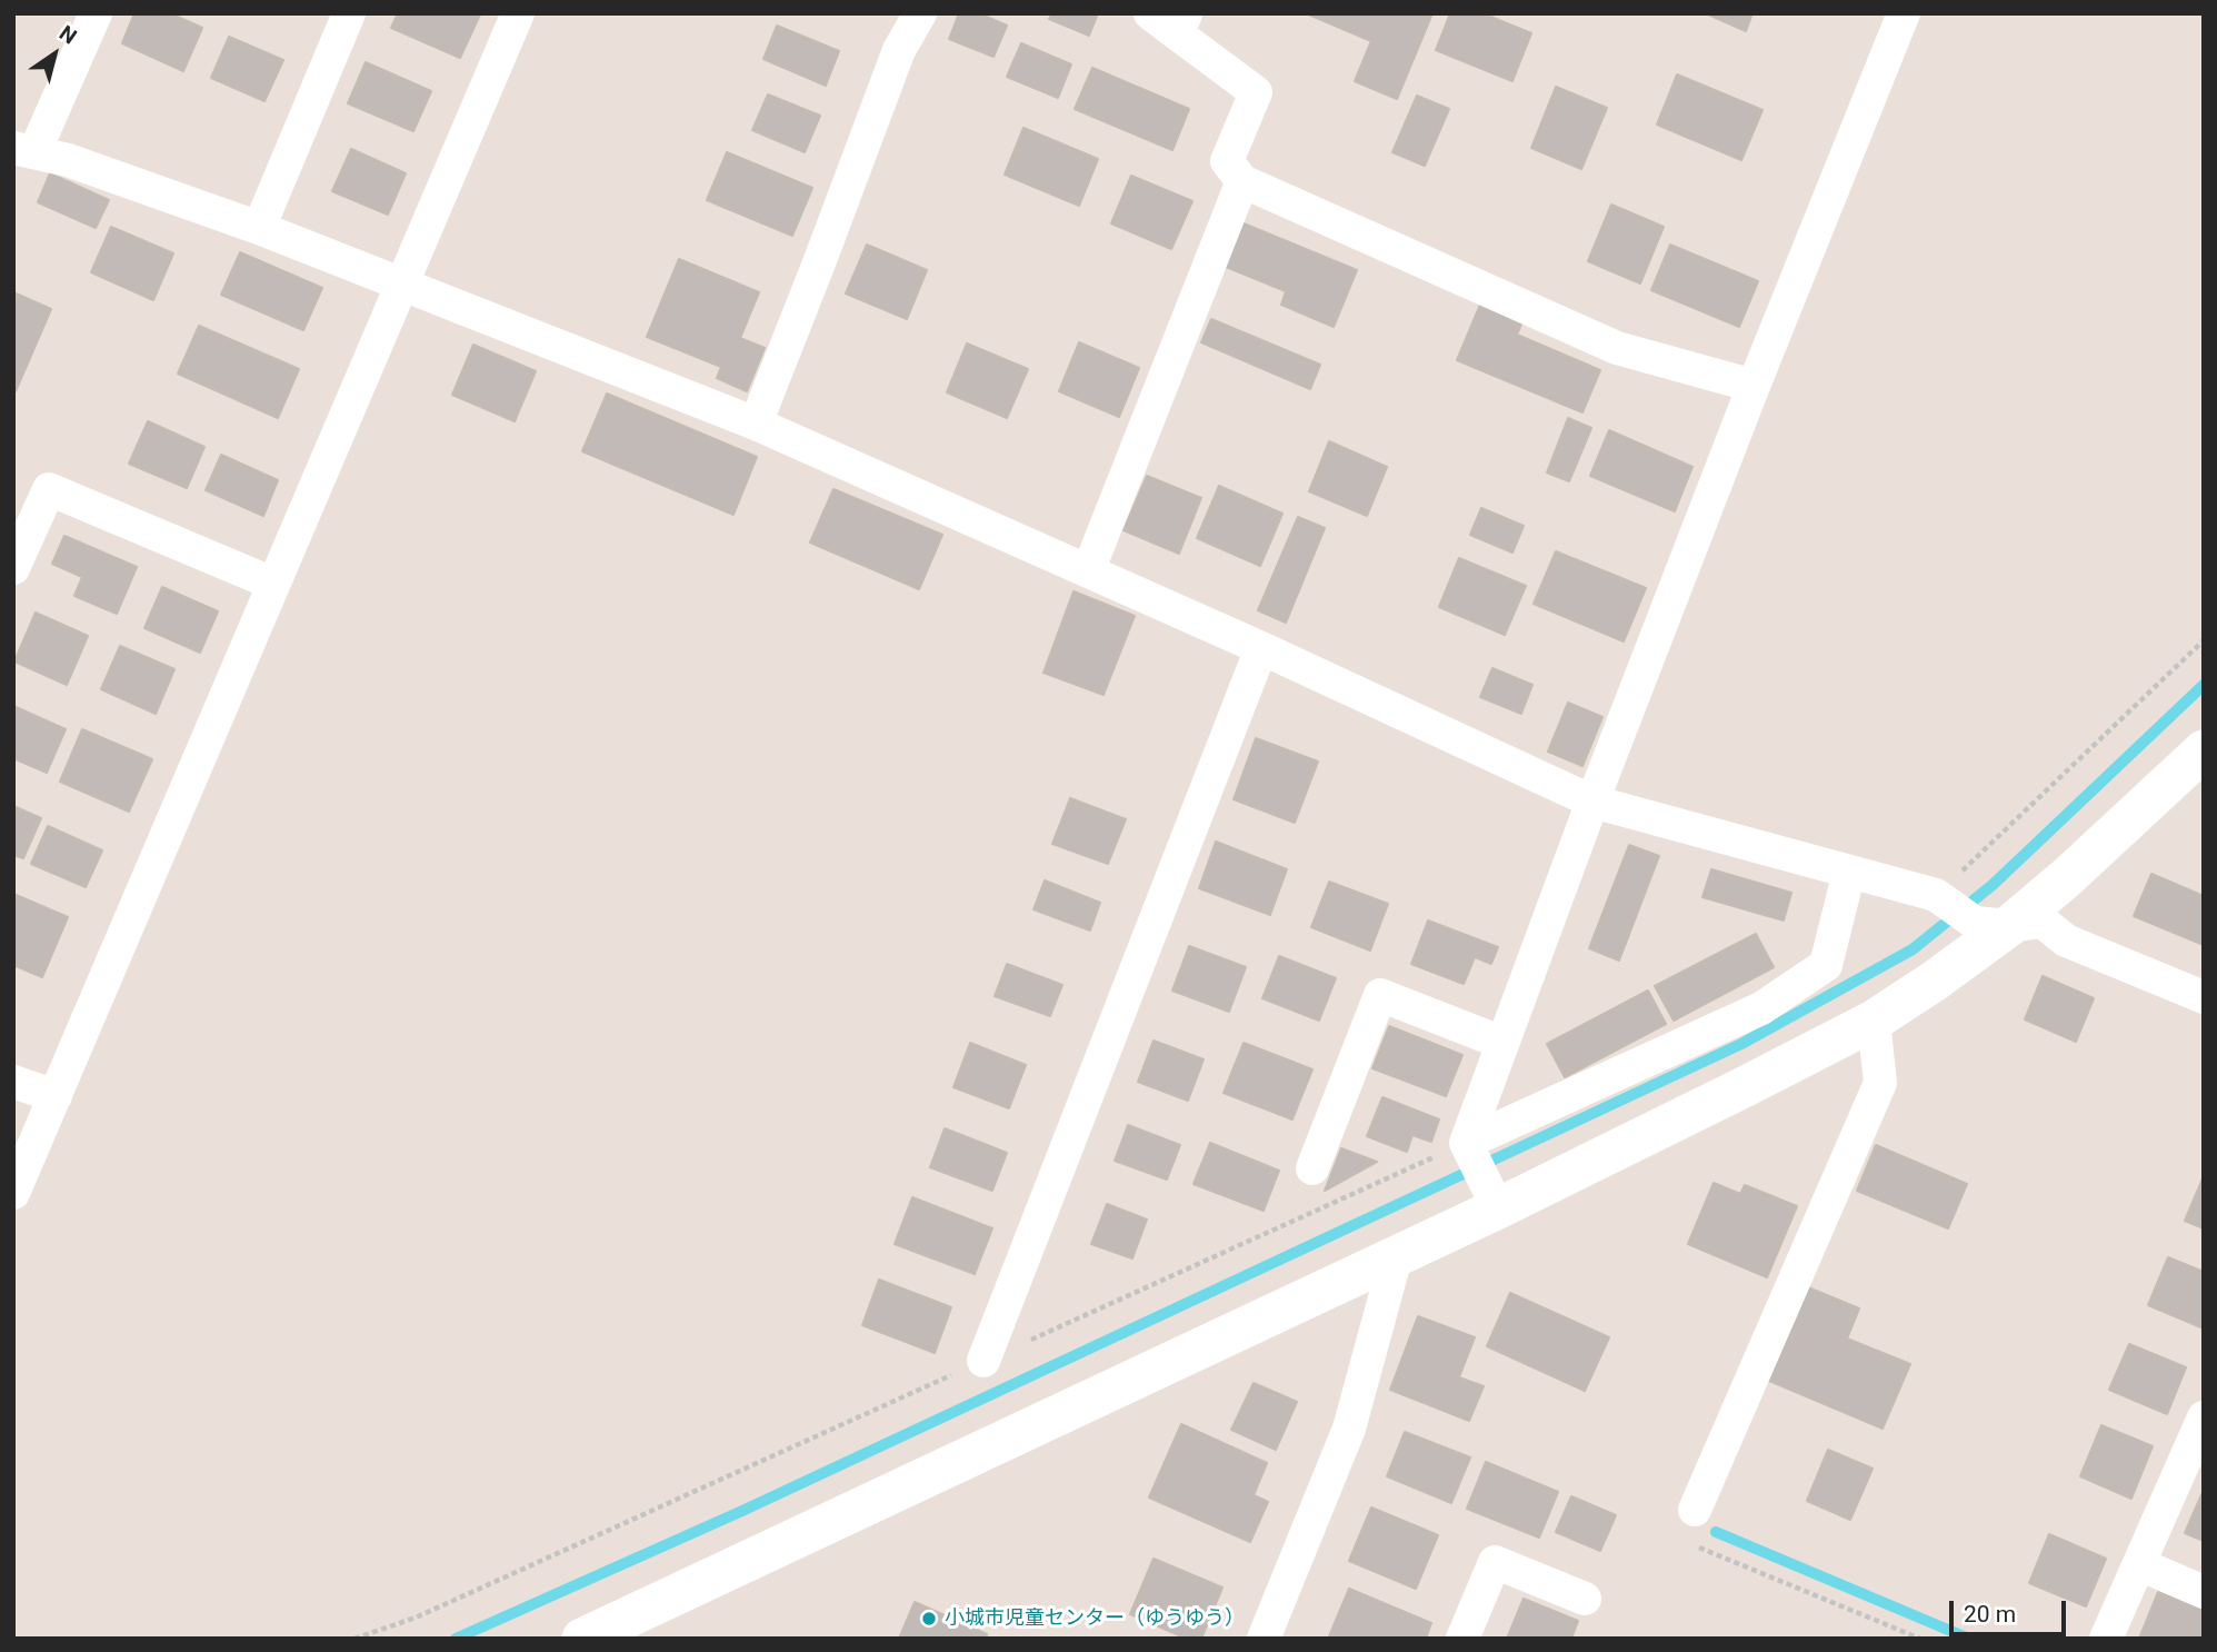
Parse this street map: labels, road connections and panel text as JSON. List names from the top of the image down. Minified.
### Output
{"places":["小城市児童センター（ゆうゆう）"],"scale_bar":"20 m","north":"top right"}
